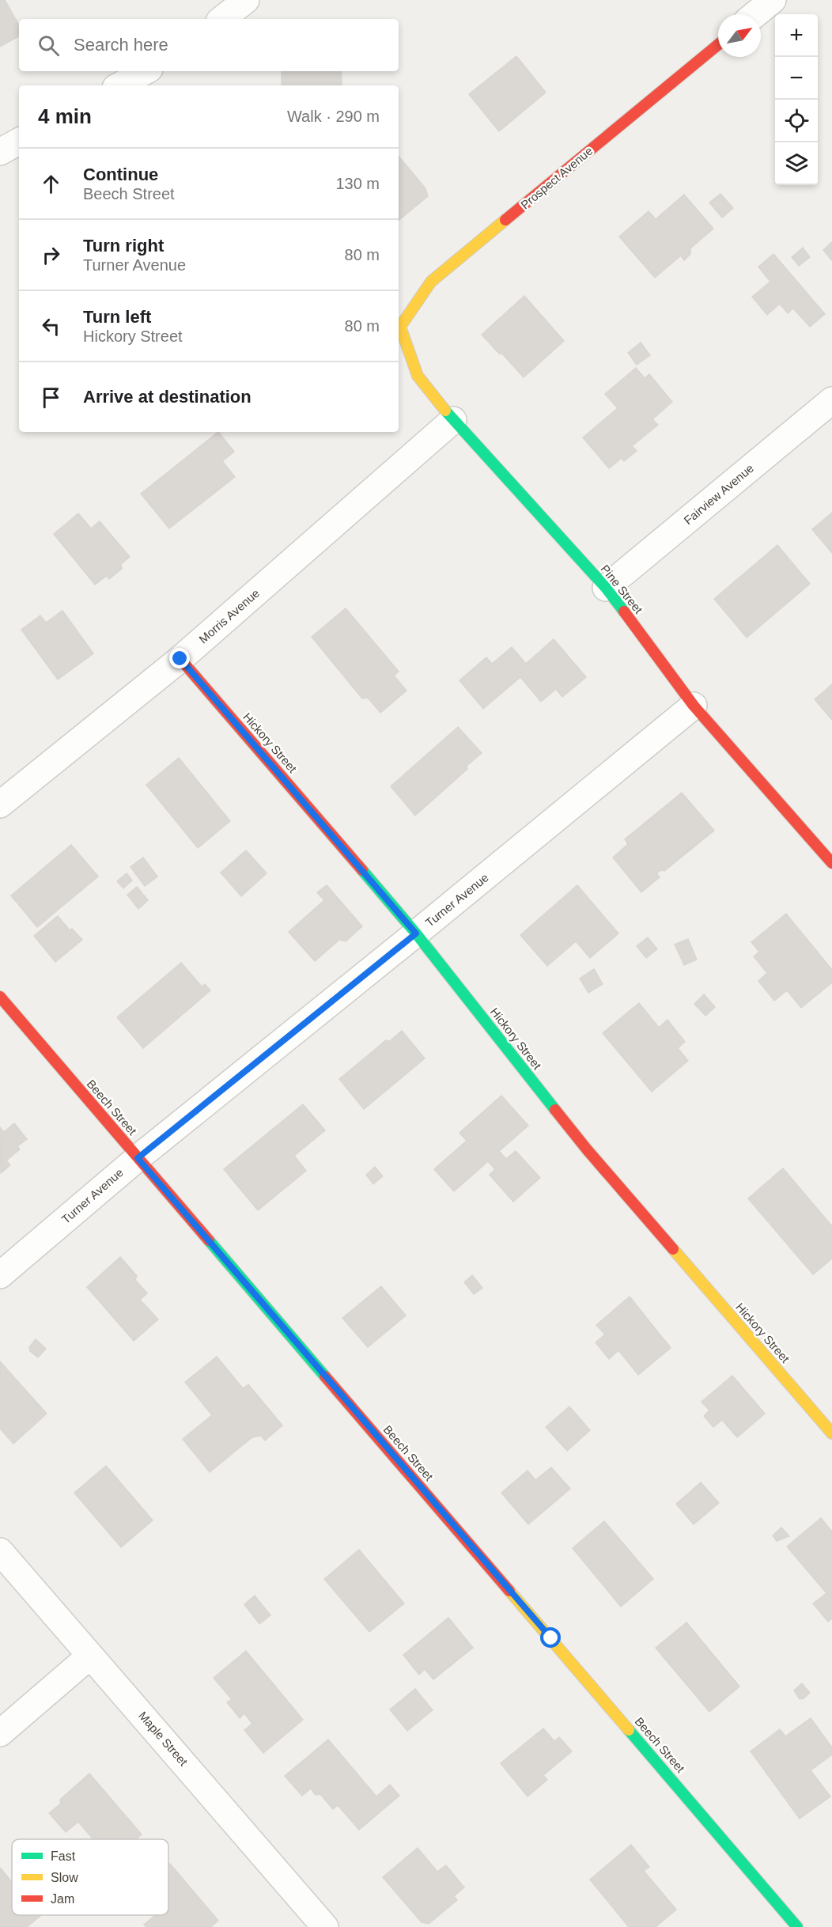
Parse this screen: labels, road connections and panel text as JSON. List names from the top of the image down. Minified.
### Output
{"streets":{"street":["Prospect Avenue","Fairview Avenue","Pine Street","Morris Avenue","Hickory Street","Turner Avenue","Beech Street","Maple Street"]},"crossings":[["Prospect Avenue","Pine Street"],["Fairview Avenue","Pine Street"],["Pine Street","Morris Avenue"],["Pine Street","Turner Avenue"],["Morris Avenue","Hickory Street"],["Hickory Street","Turner Avenue"],["Turner Avenue","Beech Street"]],"legend":["Fast","Slow","Jam"],"north":"top right","page":{"map_buttons":["+","−"],"search":"Search here","heading":["4 min","Walk · 290 m"],"list":[["Continue","Beech Street","130 m"],["Turn right","Turner Avenue","80 m"],["Turn left","Hickory Street","80 m"],"Arrive at destination"]}}
